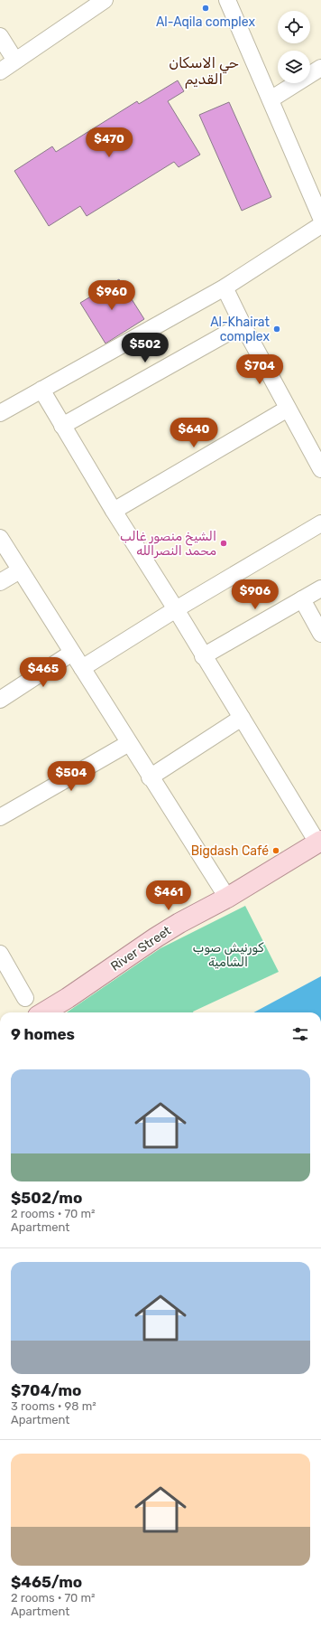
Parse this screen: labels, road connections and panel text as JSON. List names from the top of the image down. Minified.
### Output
{"streets":{"main road":["River Street"]},"districts":["حي الاسكان القديم"],"parks":["كورنيش صوب الشامية"],"places":["Al-Aqila complex","Al-Khairat complex","الشيخ منصور غالب محمد النصرالله","Bigdash Café"],"page":{"price":["$470","$960","$502","$704","$640","$906","$465","$504","$461"],"heading":"9 homes","list":[{"name":"$502/mo","note":"2 rooms · 70 m² · Apartment"},{"name":"$704/mo","note":"3 rooms · 98 m² · Apartment"},{"name":"$465/mo","note":"2 rooms · 70 m² · Apartment"}]}}
